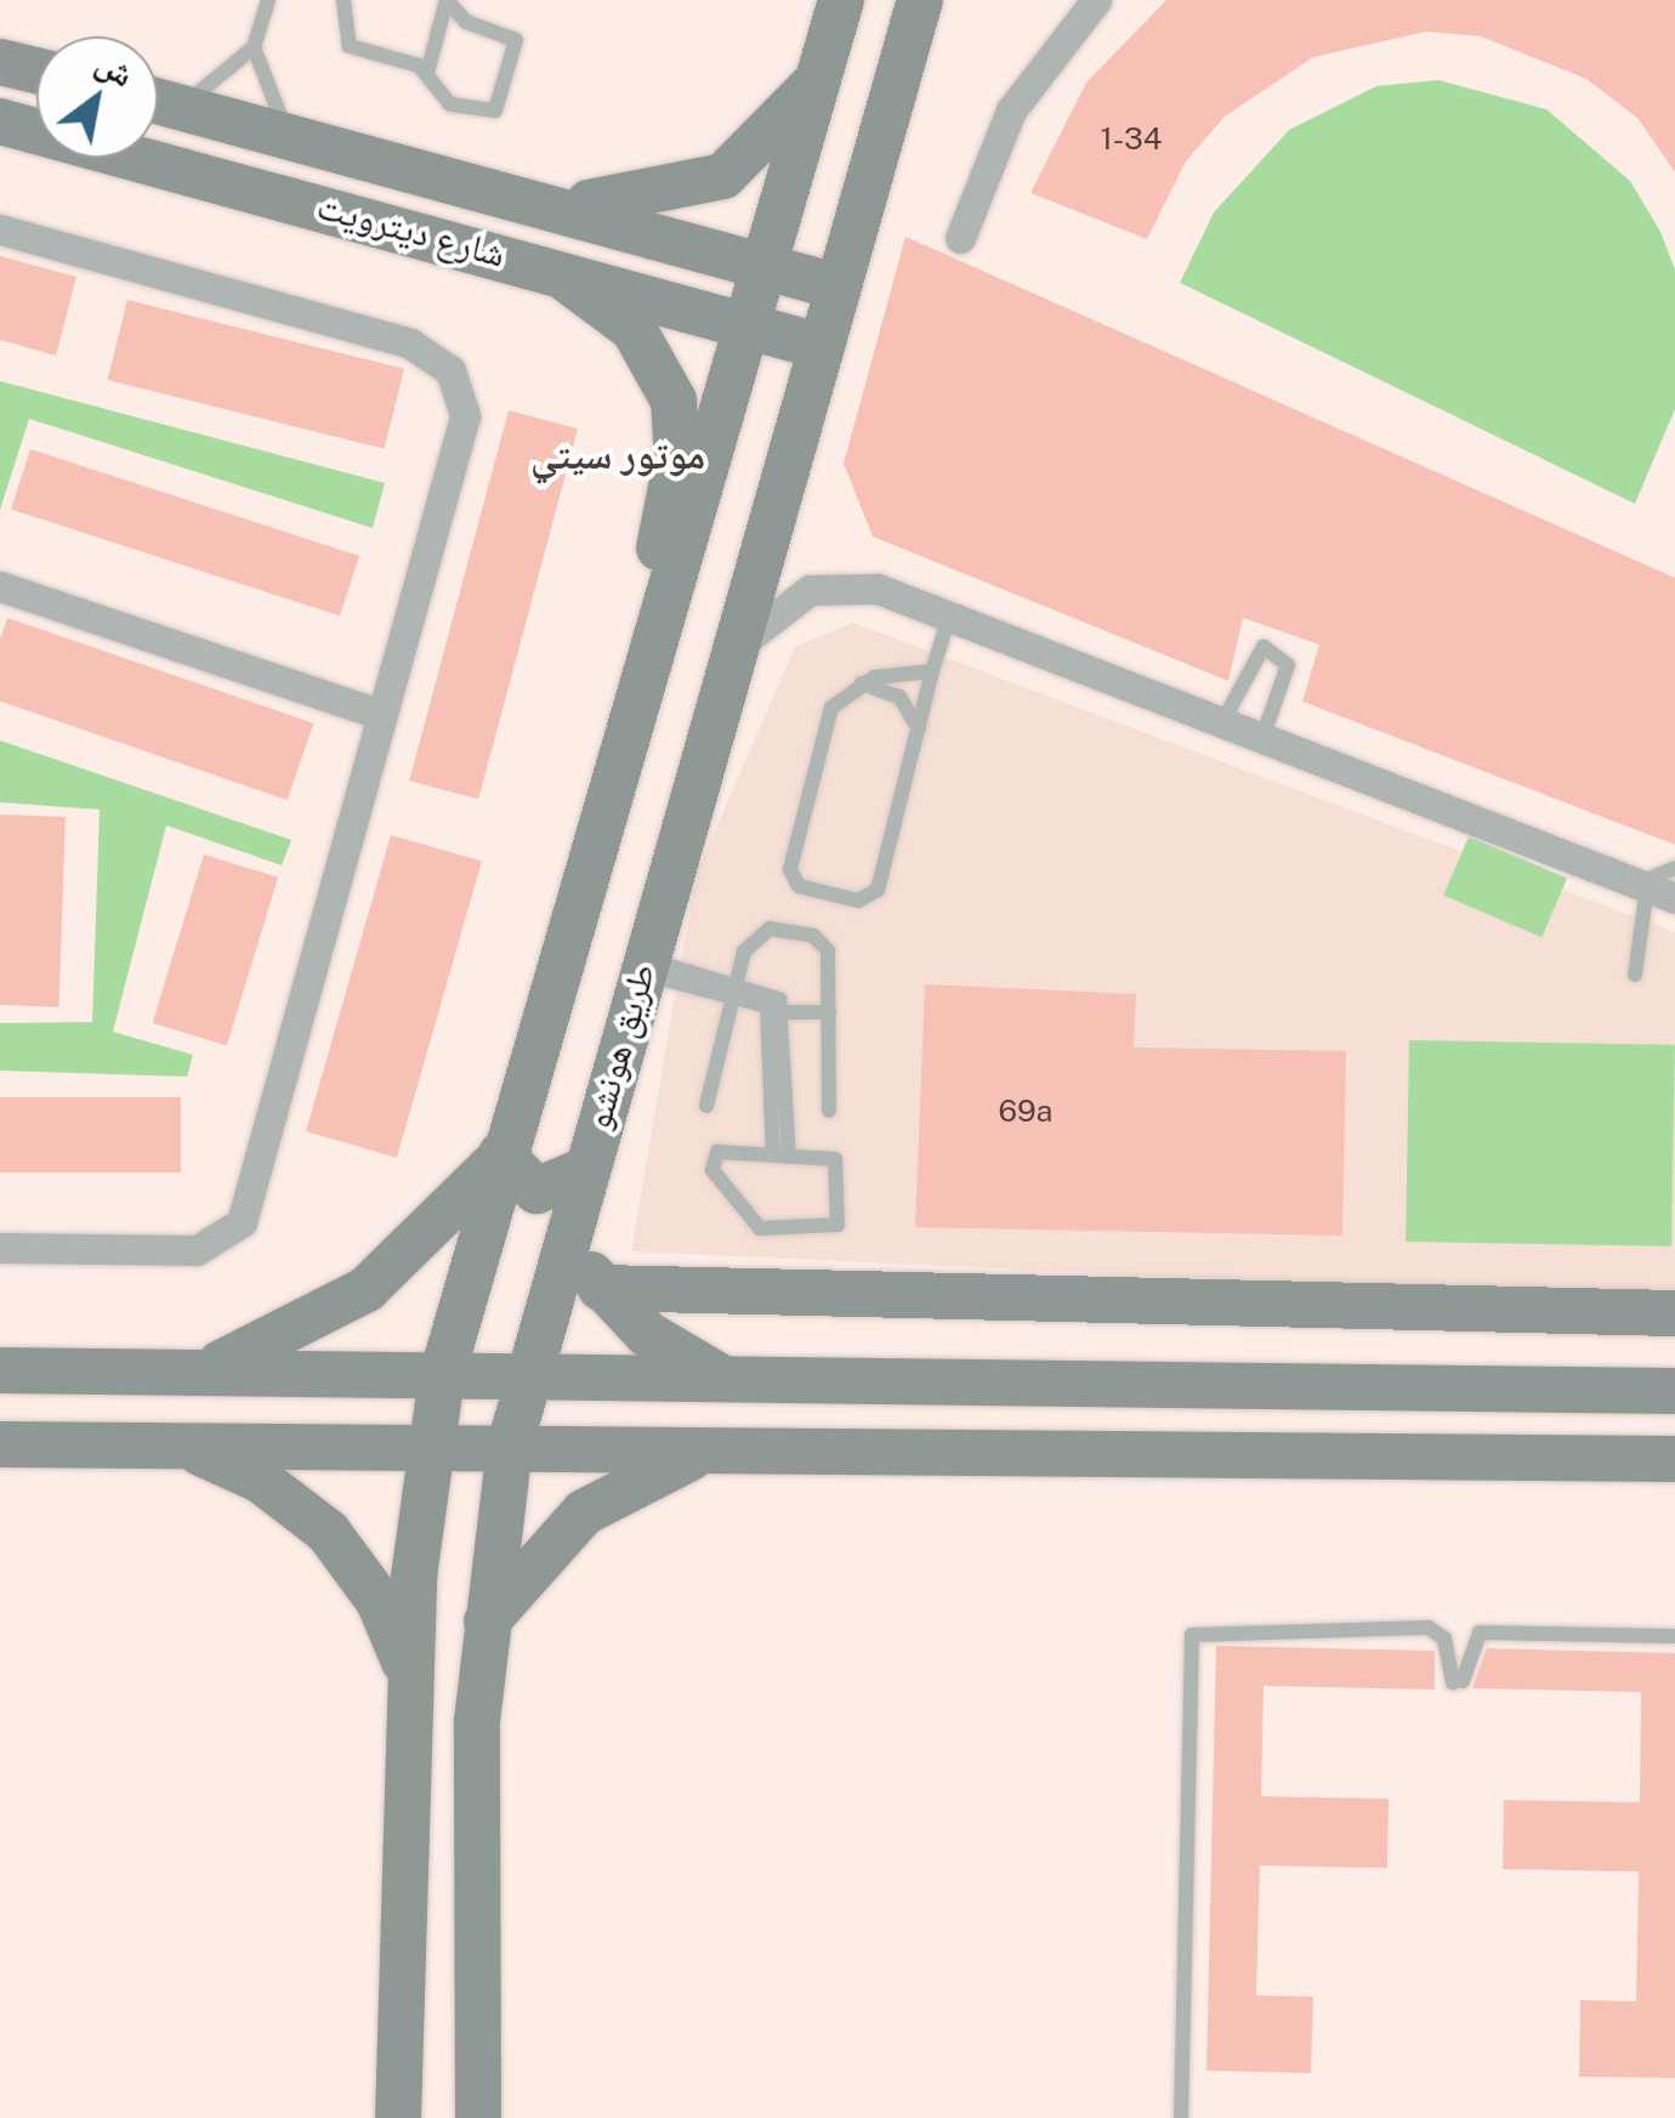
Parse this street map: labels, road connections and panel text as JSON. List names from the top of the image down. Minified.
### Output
{"streets":{"street":["شارع ديترويت","طريق هونشو"]},"crossings":[["شارع ديترويت","طريق هونشو"]],"districts":["موتور سيتي"],"house_numbers":["1-34","69a"],"north":"top right"}
